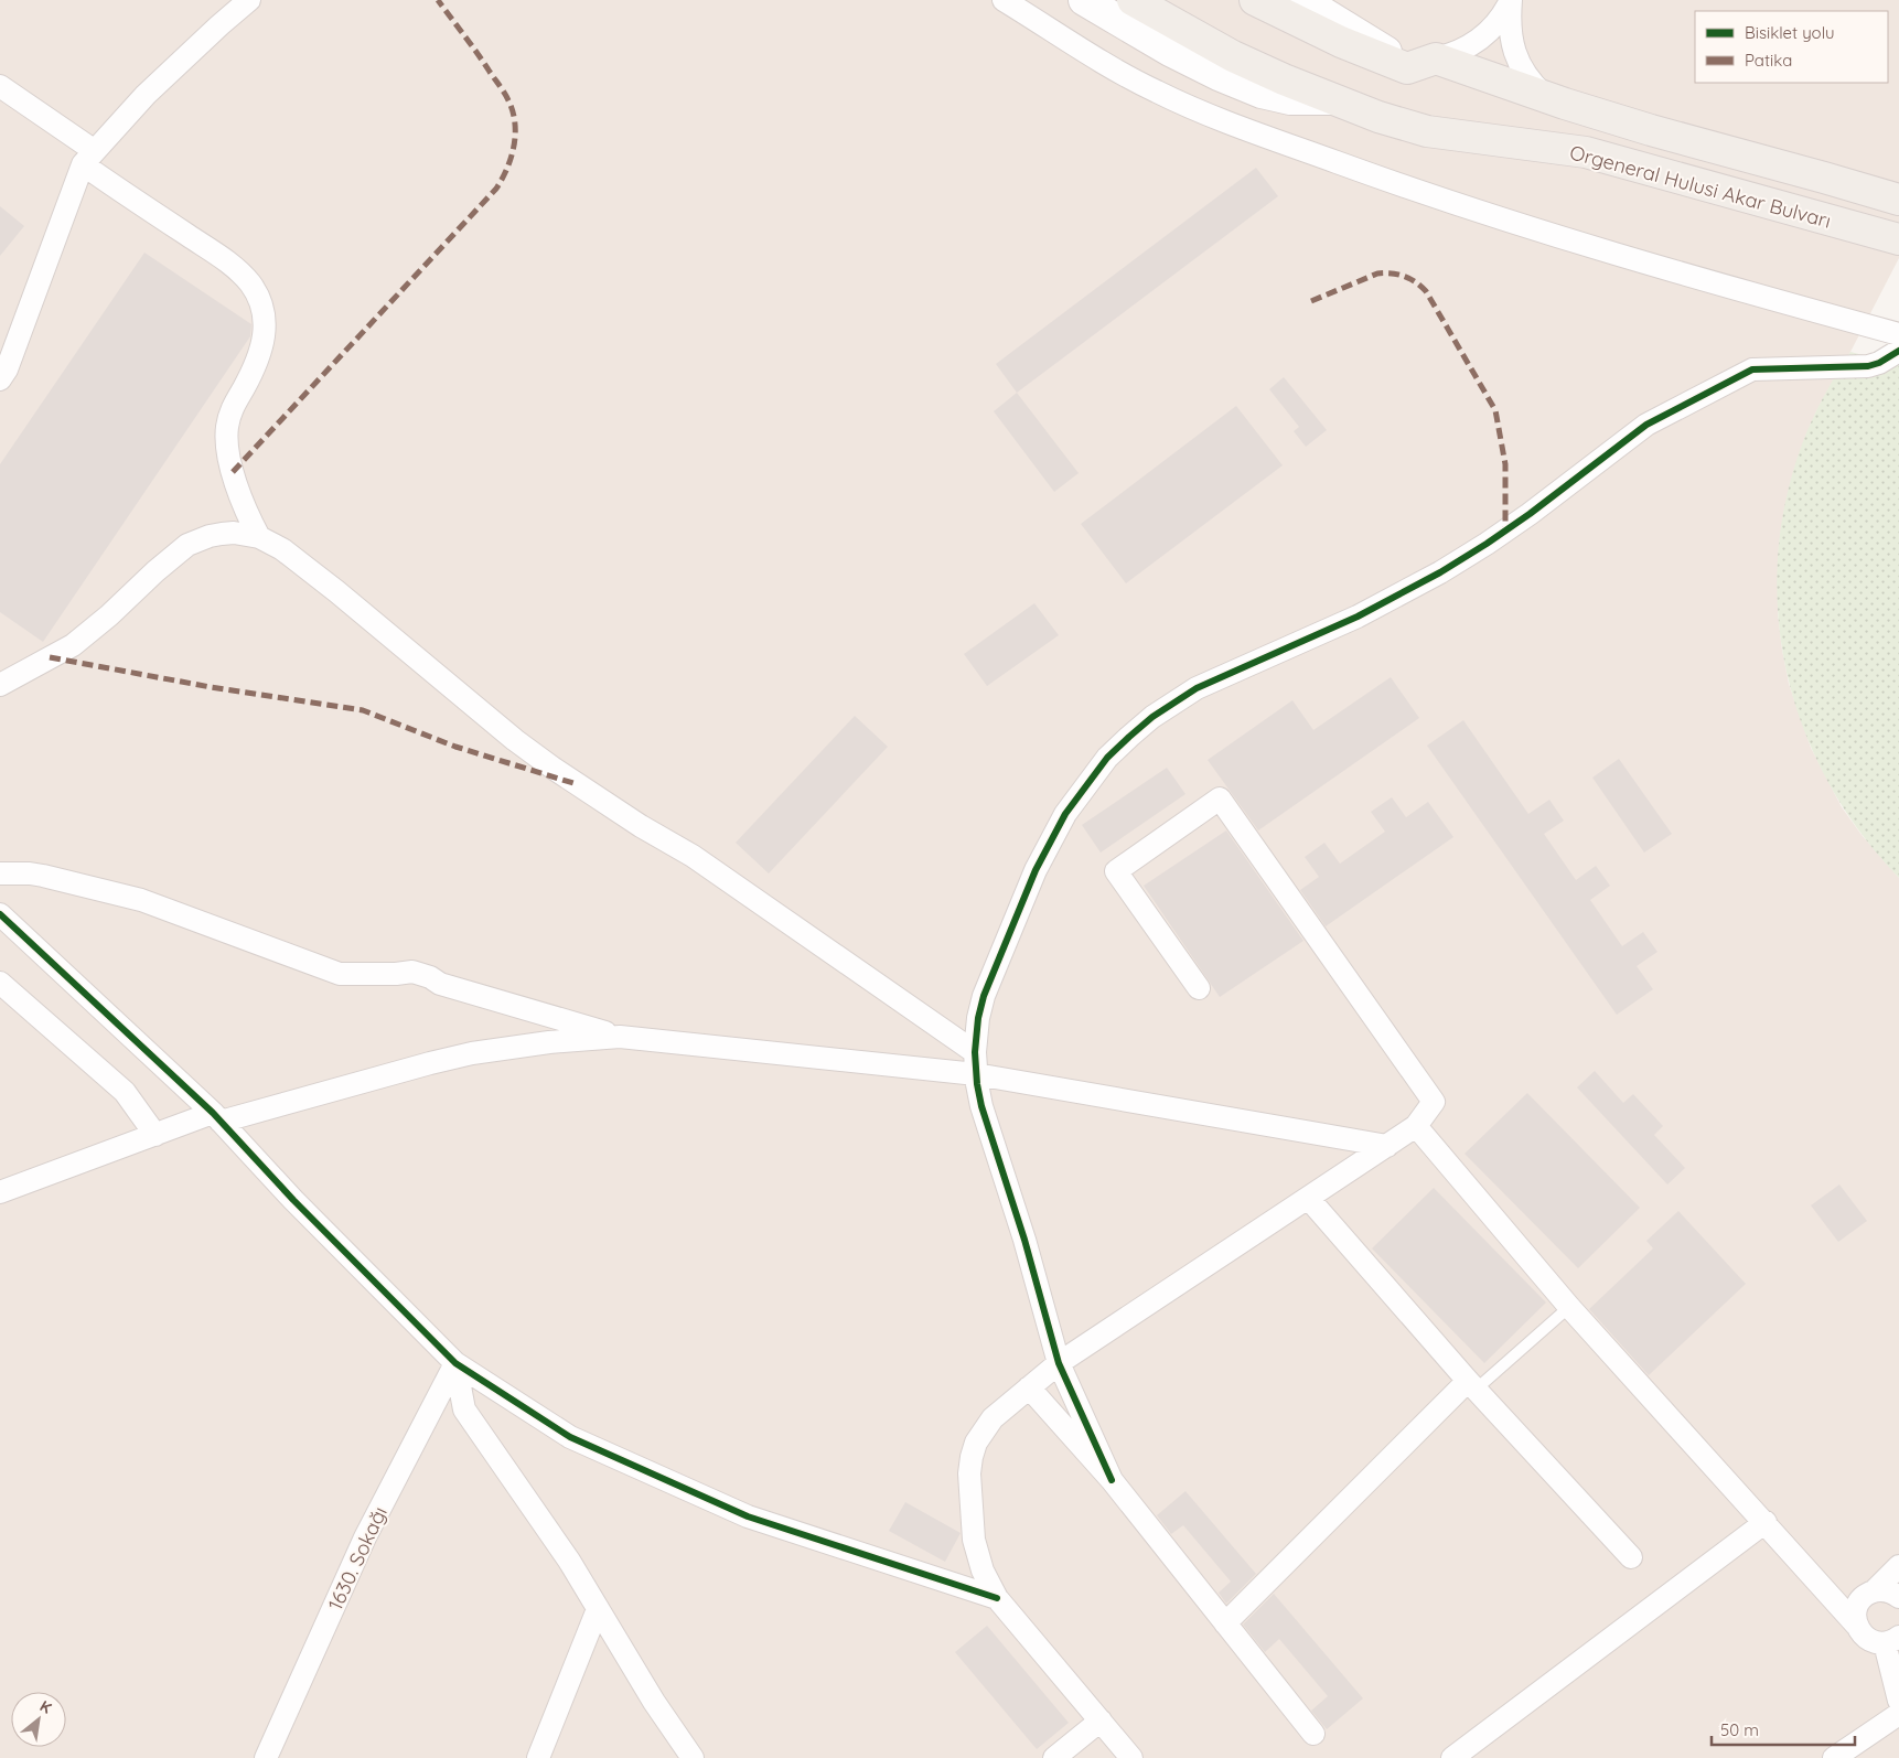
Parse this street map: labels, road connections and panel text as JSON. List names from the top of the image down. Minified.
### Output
{"streets":{"main road":["Orgeneral Hulusi Akar Bulvarı"],"street":["1630. Sokağı"]},"legend":["Bisiklet yolu","Patika"],"scale_bar":"50 m","north":"top right"}
